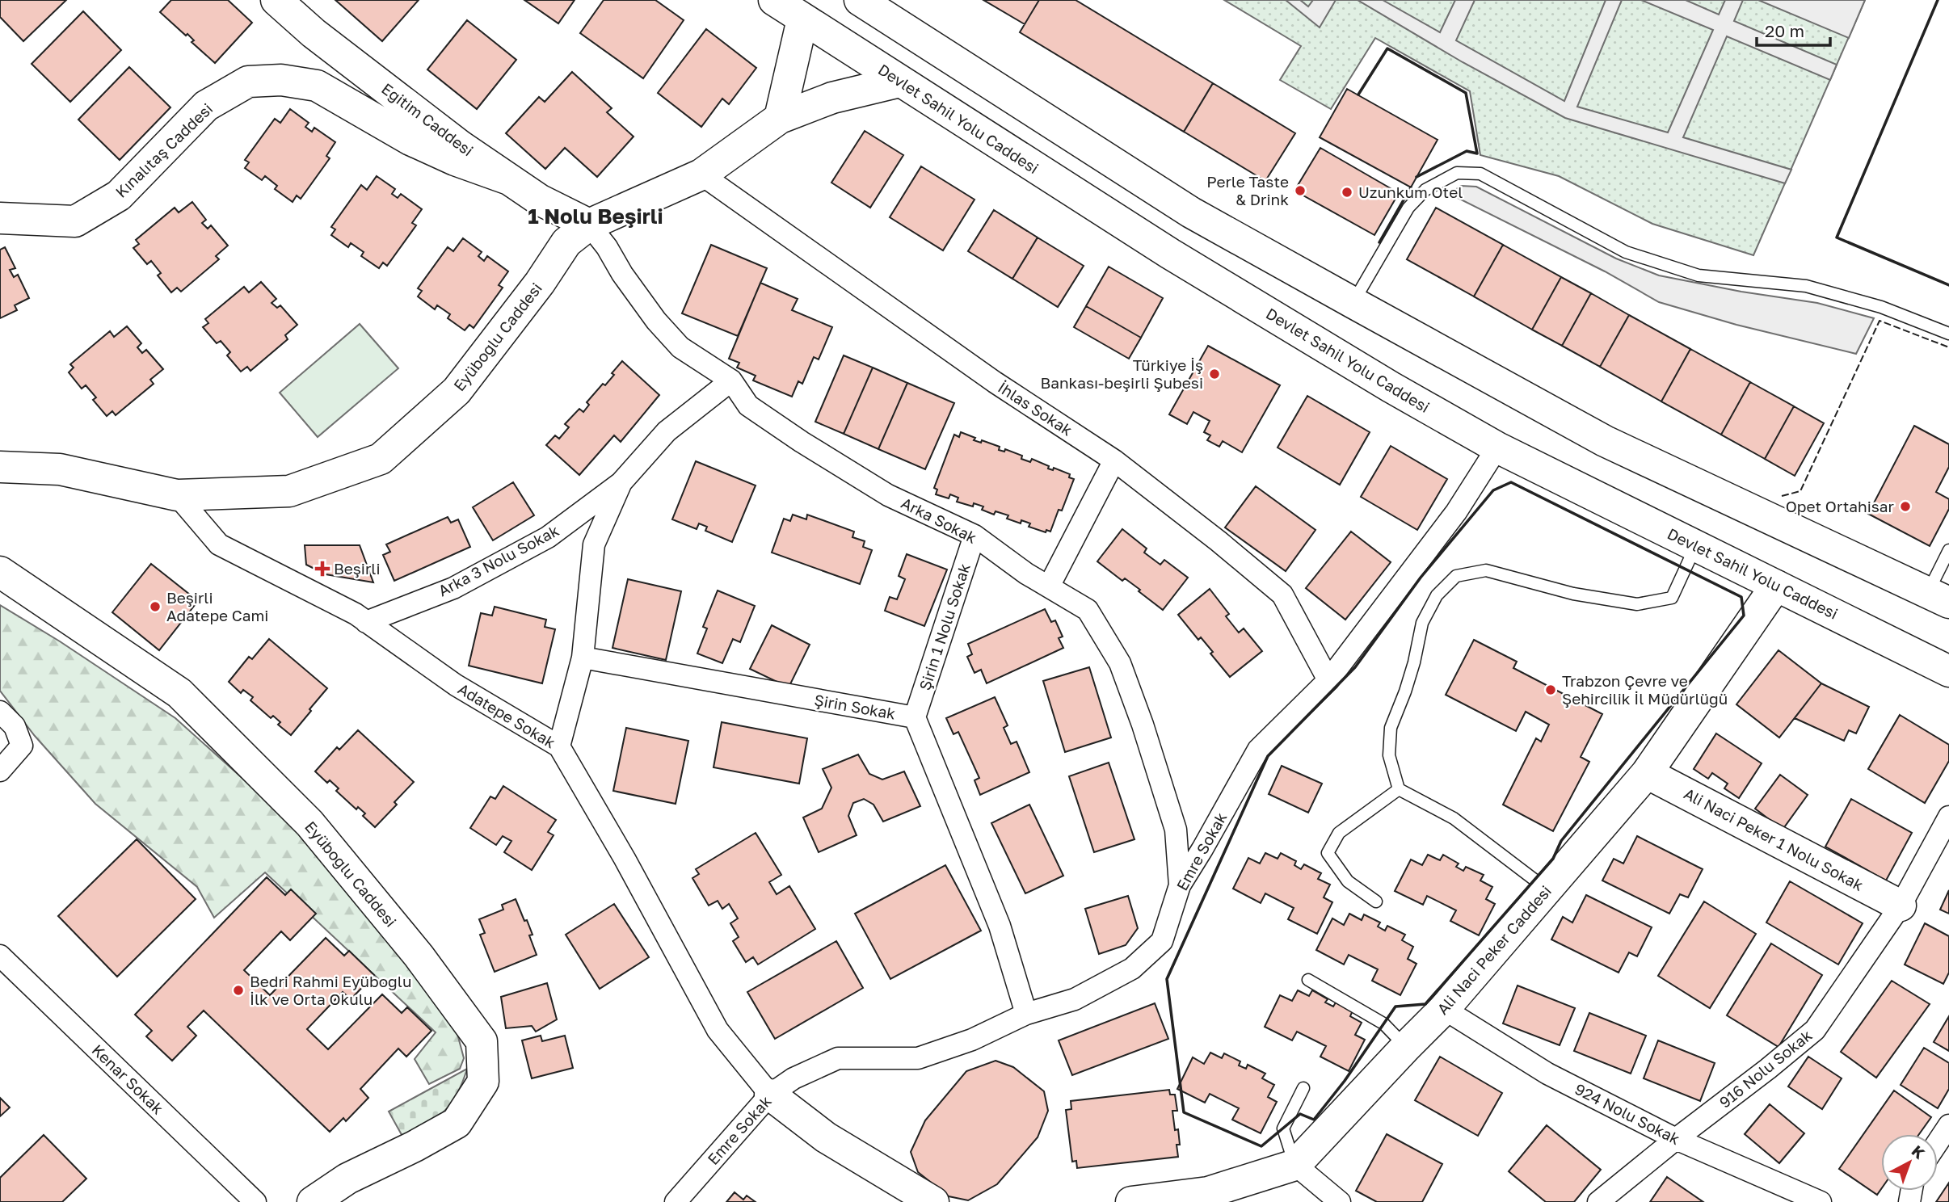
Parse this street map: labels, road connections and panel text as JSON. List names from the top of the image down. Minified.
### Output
{"streets":{"street":["Devlet Sahil Yolu Caddesi","Eğitim Caddesi","Kınalıtaş Caddesi","Eyüboğlu Caddesi","İhlas Sokak","Arka Sokak","Arka 3 Nolu Sokak","Şirin 1 Nolu Sokak","Şirin Sokak","Adatepe Sokak","Ali Naci Peker 1 Nolu Sokak","Emre Sokak","Ali Naci Peker Caddesi","916 Nolu Sokak","Kenar Sokak","924 Nolu Sokak"]},"crossings":[["Devlet Sahil Yolu Caddesi","Eyüboğlu Caddesi"],["Devlet Sahil Yolu Caddesi","Emre Sokak"],["Devlet Sahil Yolu Caddesi","Ali Naci Peker Caddesi"],["Eğitim Caddesi","Kınalıtaş Caddesi"],["Eğitim Caddesi","Eyüboğlu Caddesi"],["Eğitim Caddesi","Arka Sokak"],["Eyüboğlu Caddesi","İhlas Sokak"],["Eyüboğlu Caddesi","Arka Sokak"],["Eyüboğlu Caddesi","Adatepe Sokak"],["İhlas Sokak","Emre Sokak"],["Arka Sokak","Şirin 1 Nolu Sokak"],["Arka Sokak","Emre Sokak"],["Arka 3 Nolu Sokak","Adatepe Sokak"],["Şirin 1 Nolu Sokak","Şirin Sokak"],["Şirin Sokak","Emre Sokak"],["Adatepe Sokak","Emre Sokak"],["Ali Naci Peker 1 Nolu Sokak","Ali Naci Peker Caddesi"],["Ali Naci Peker 1 Nolu Sokak","916 Nolu Sokak"],["Ali Naci Peker Caddesi","924 Nolu Sokak"],["916 Nolu Sokak","924 Nolu Sokak"]],"districts":["1 Nolu Beşirli"],"places":{"other":["Perle Taste & Drink","Uzunkum Otel","Türkiye İş Bankası-beşirli Şubesi","Opet Ortahisar","Beşirli Adatepe Cami","Trabzon Çevre ve Şehircilik İl Müdürlüğü","Bedri Rahmi Eyüboğlu İlk ve Orta Okulu"],"health":["Beşirli"]},"scale_bar":"20 m","north":"top right"}
